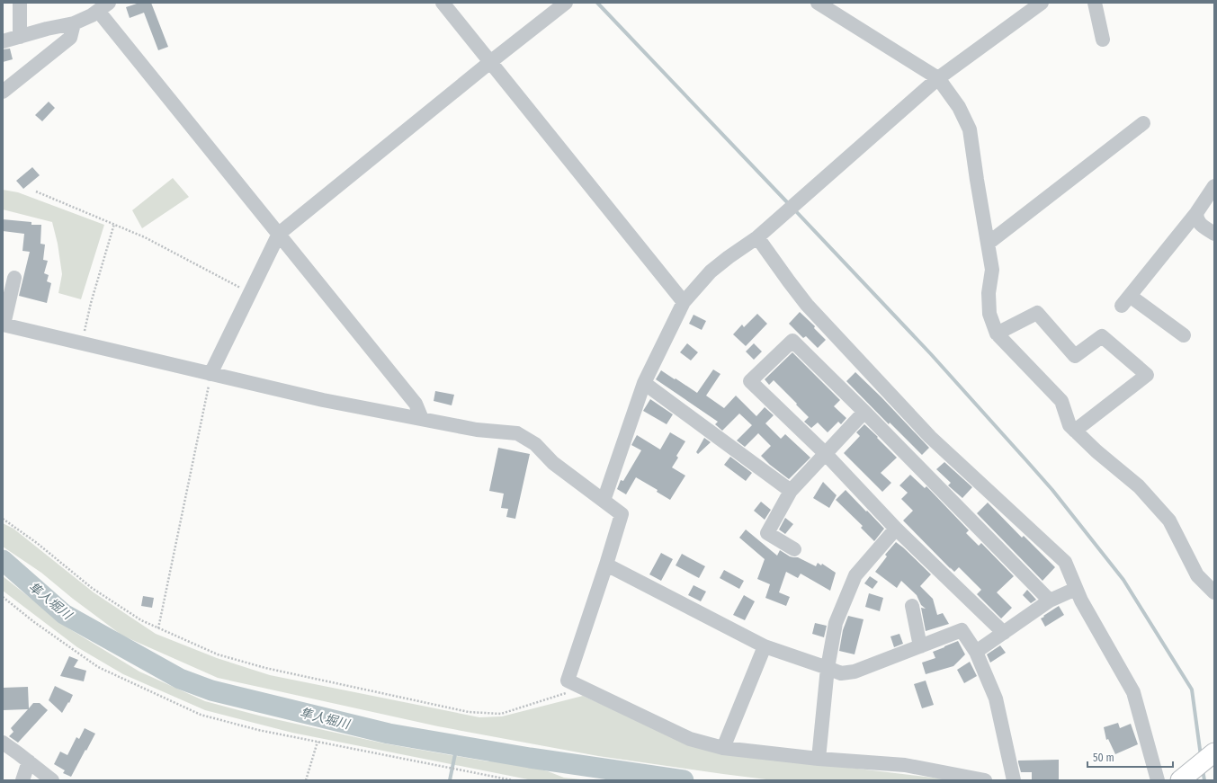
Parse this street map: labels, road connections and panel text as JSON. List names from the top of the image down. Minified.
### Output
{"water":["隼人堀川"],"scale_bar":"50 m"}
